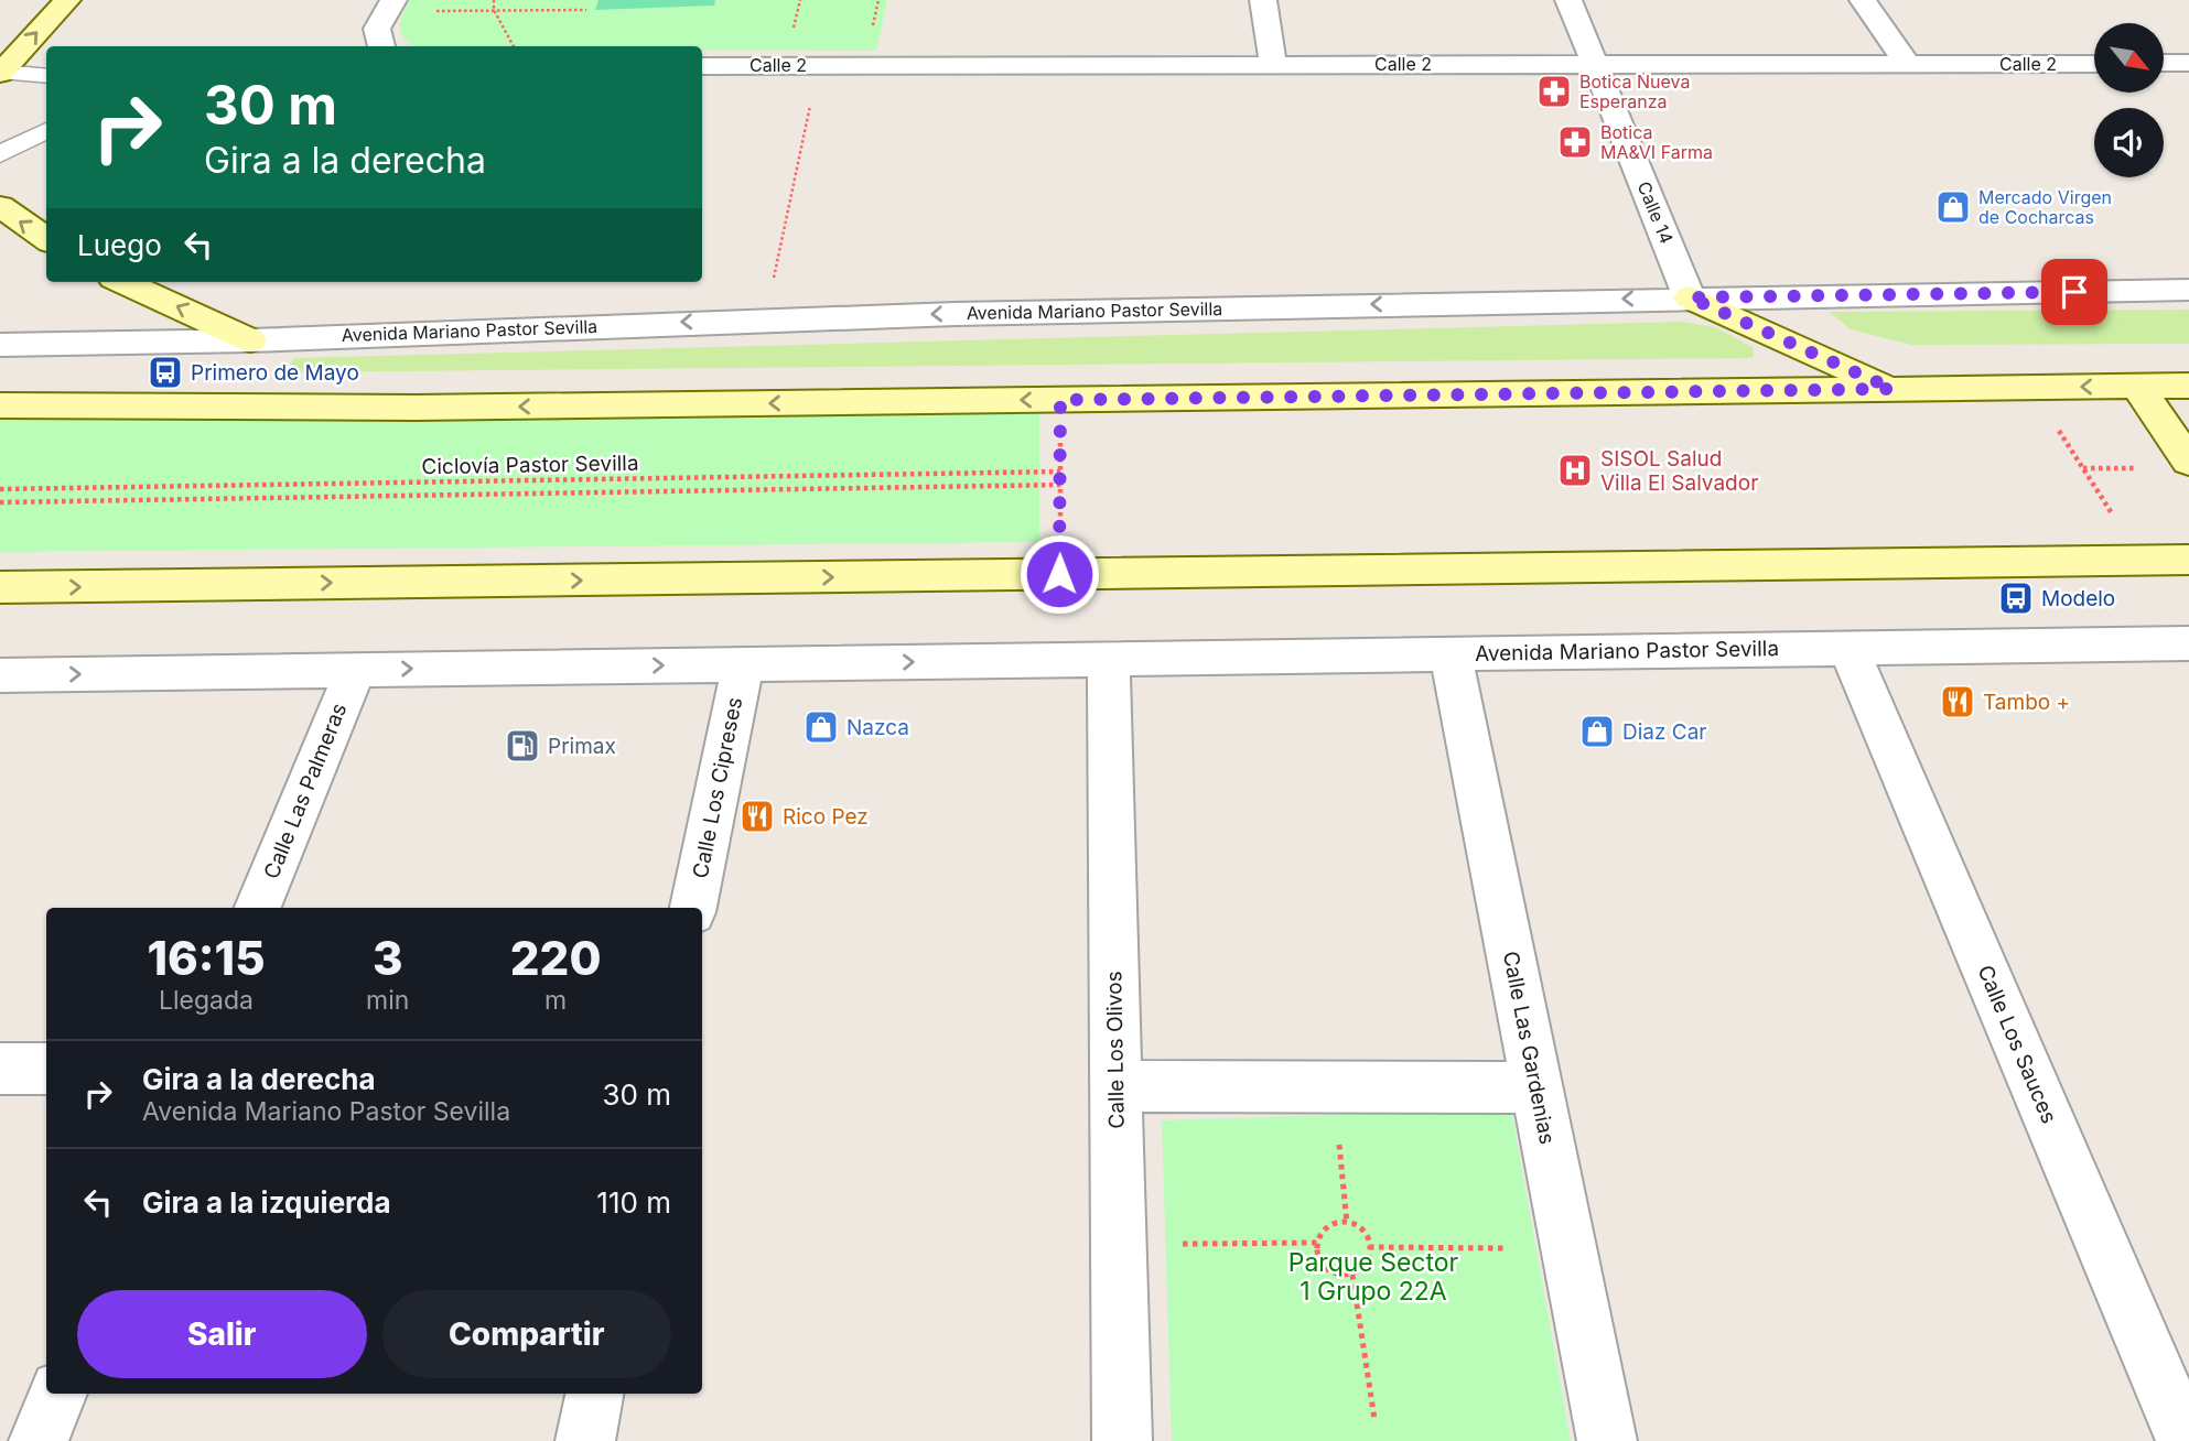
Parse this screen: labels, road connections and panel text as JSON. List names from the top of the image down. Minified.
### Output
{"streets":{"street":["Calle 2","Calle 14","Avenida Mariano Pastor Sevilla","Calle Los Cipreses","Calle Las Palmeras","Calle Los Sauces","Calle Las Gardenias","Calle Los Olivos"],"path":["Ciclovía Pastor Sevilla"]},"crossings":[["Calle 2","Calle 14"],["Calle 14","Avenida Mariano Pastor Sevilla"],["Avenida Mariano Pastor Sevilla","Calle Los Cipreses"],["Avenida Mariano Pastor Sevilla","Calle Las Palmeras"],["Avenida Mariano Pastor Sevilla","Calle Los Sauces"],["Avenida Mariano Pastor Sevilla","Calle Las Gardenias"],["Avenida Mariano Pastor Sevilla","Calle Los Olivos"]],"parks":["Parque Sector 1 Grupo 22A"],"places":{"pharmacy":["Botica Nueva Esperanza","Botica MA&VI Farma"],"shop":["Mercado Virgen de Cocharcas","Nazca","Diaz Car"],"bus stop":["Primero de Mayo","Modelo"],"hospital":["SISOL Salud Villa El Salvador"],"restaurant":["Tambo +","Rico Pez"],"fuel station":["Primax"]},"north":"bottom right","page":{"turn":["30 m","Gira a la derecha"],"then":"Luego","eta":["16:15","Llegada","3","min","220","m"],"list":[{"name":"Gira a la derecha","note":"Avenida Mariano Pastor Sevilla","value":"30 m"},{"name":"Gira a la izquierda","value":"110 m"}],"buttons":["Salir","Compartir"]}}
